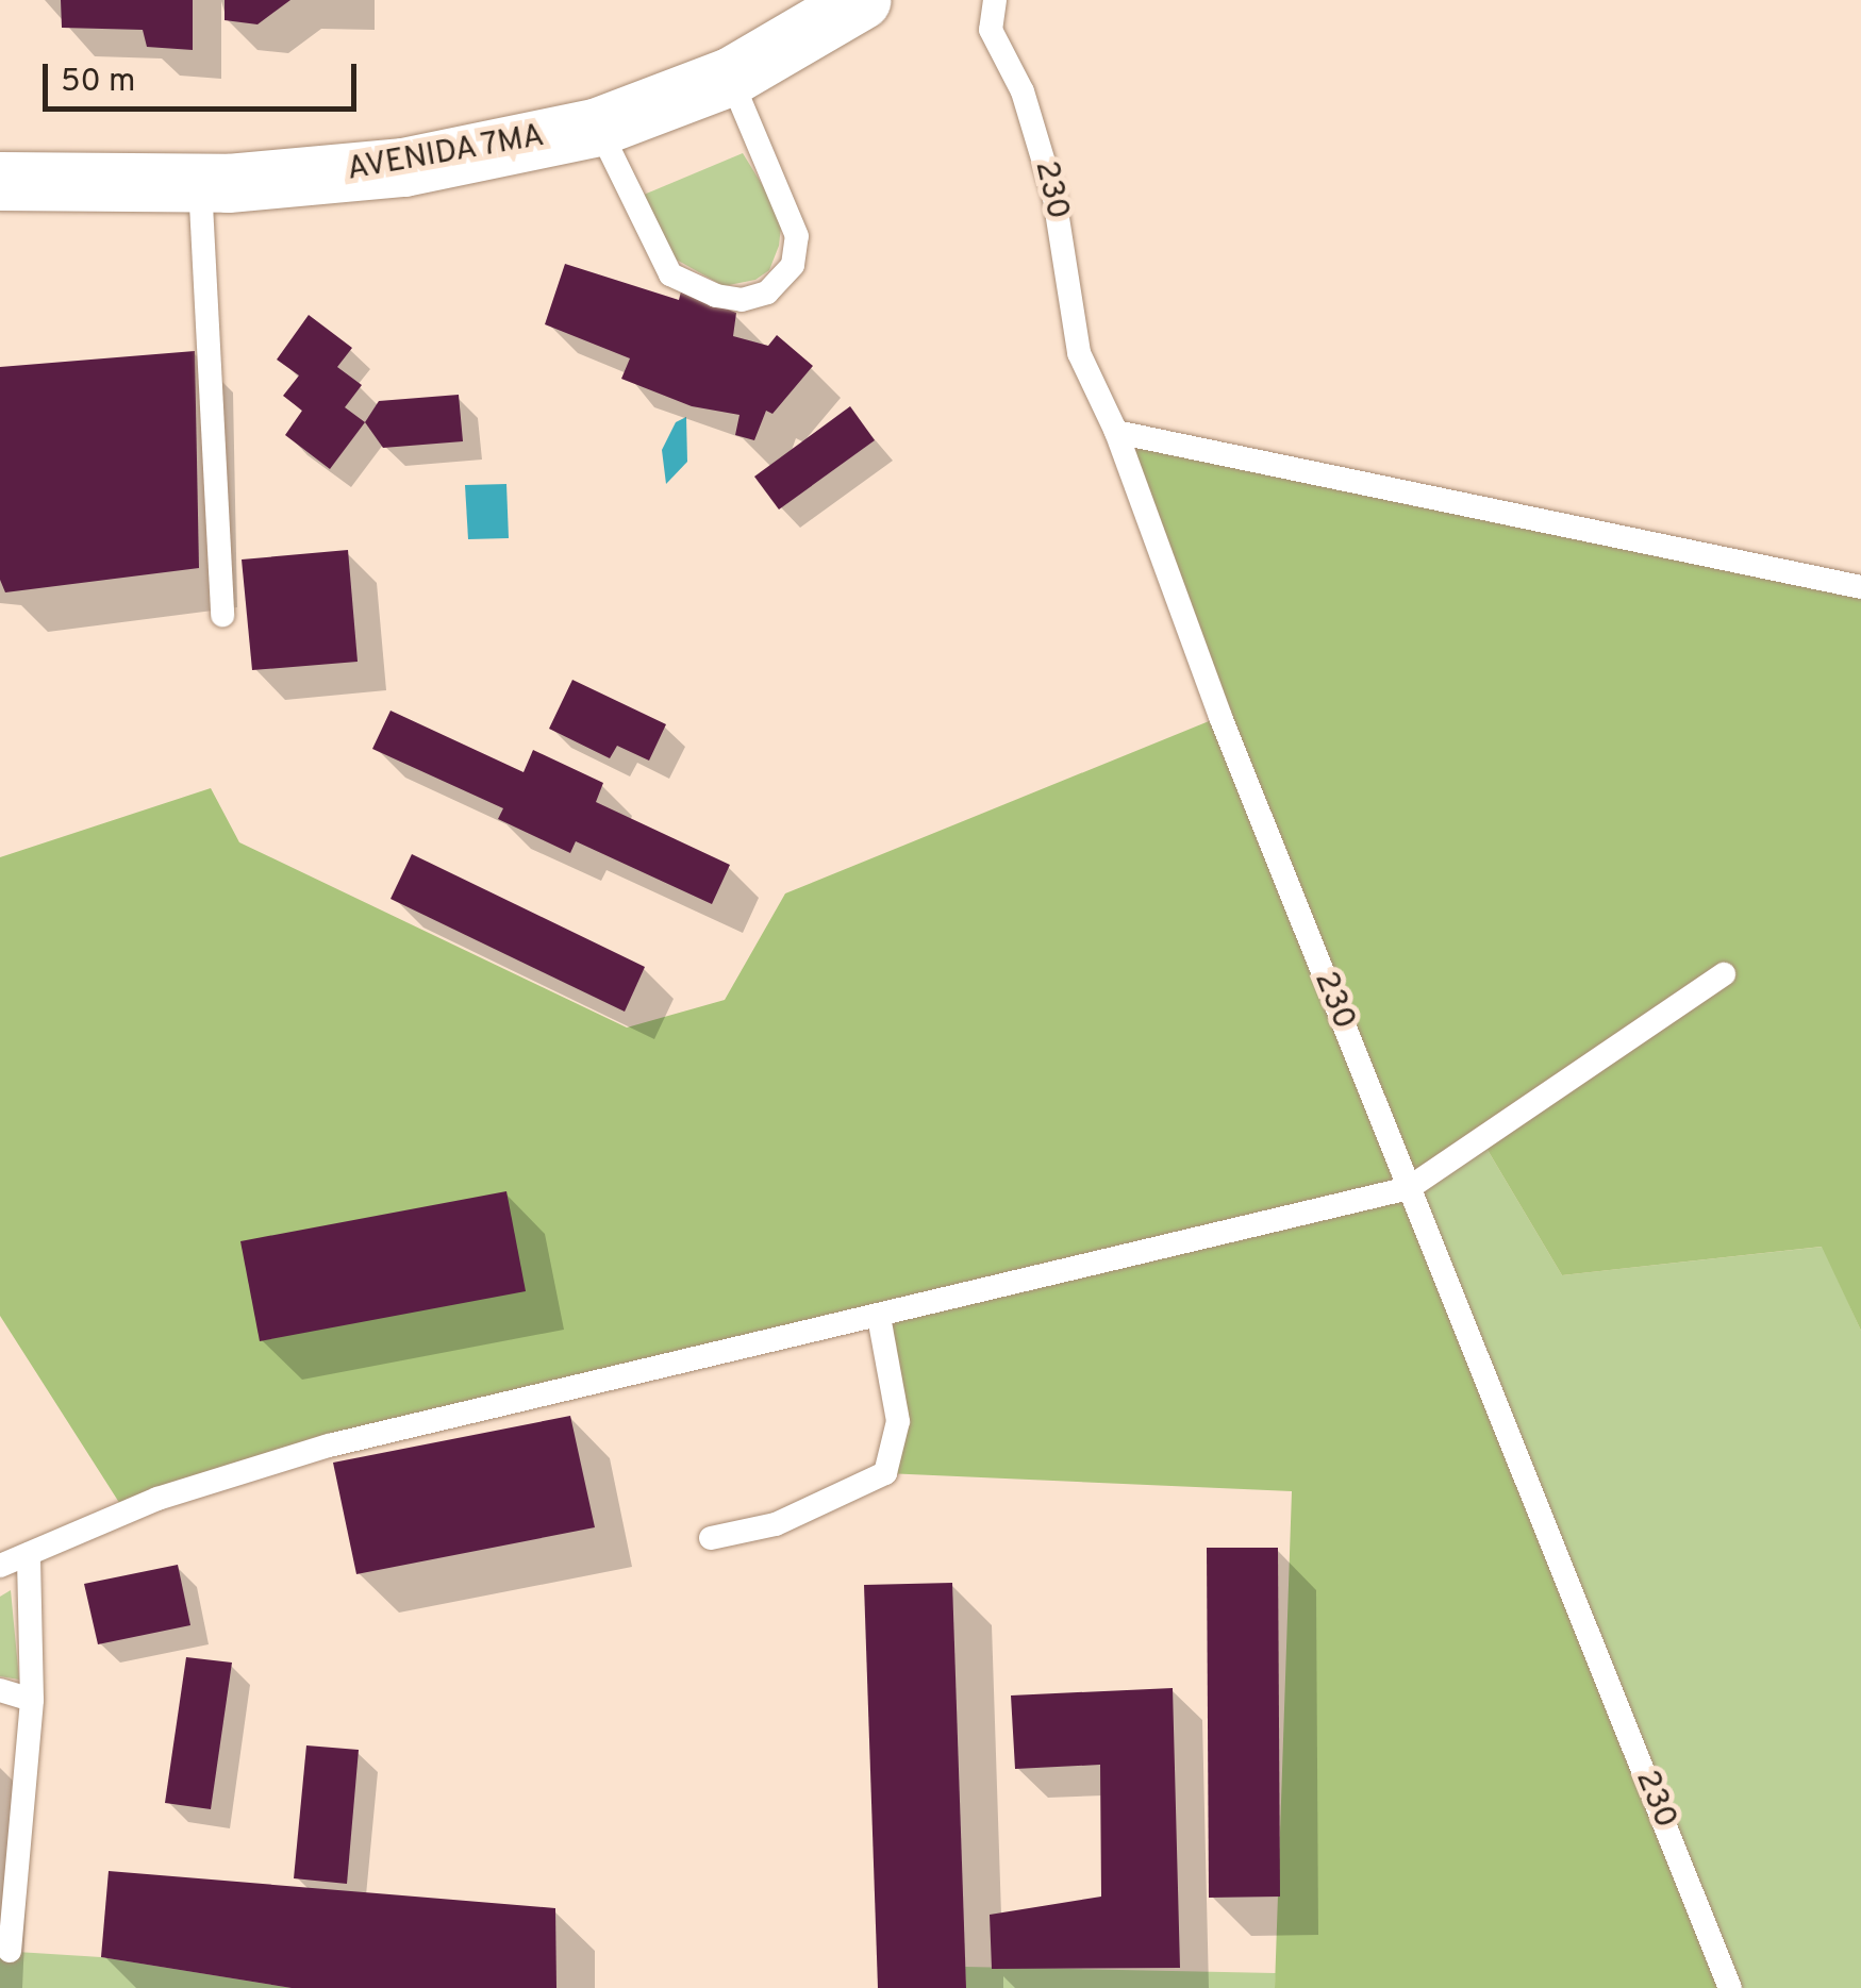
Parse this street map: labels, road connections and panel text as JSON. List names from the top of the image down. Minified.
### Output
{"streets":{"main road":["AVENIDA 7MA"],"lane":["230"]},"scale_bar":"50 m"}
